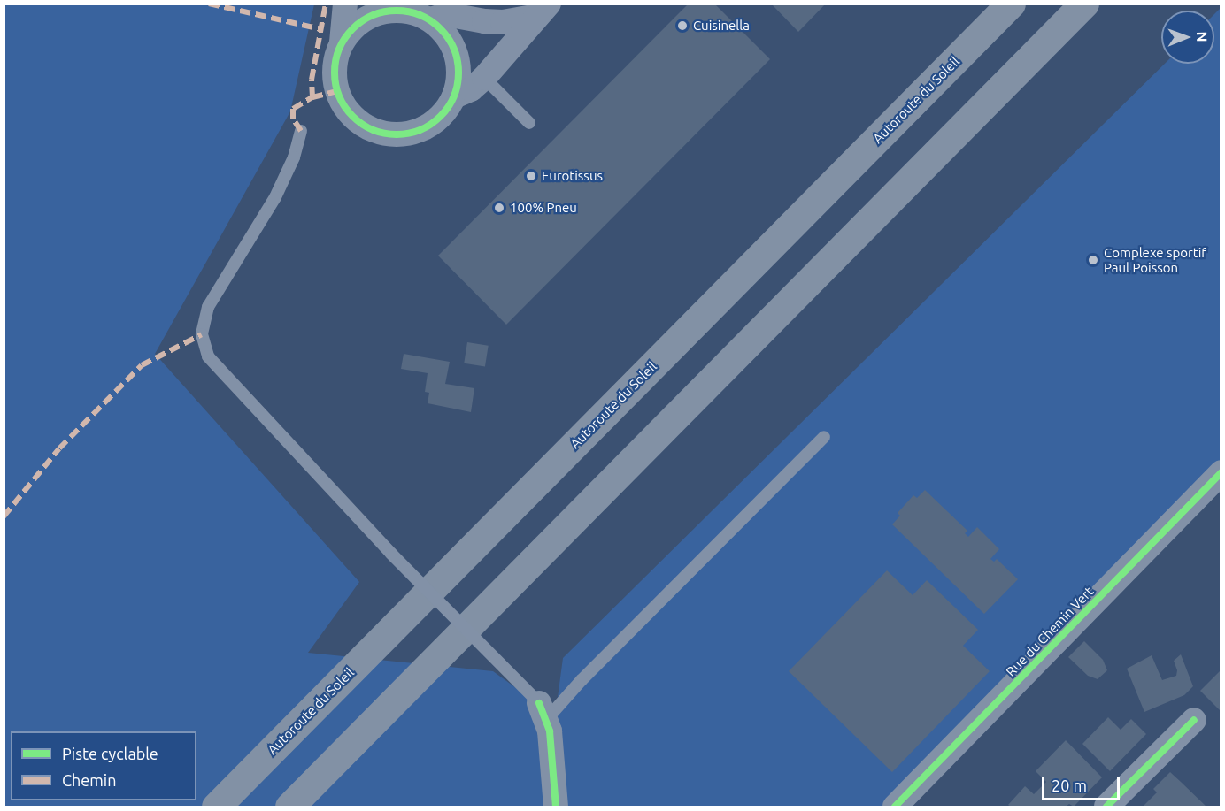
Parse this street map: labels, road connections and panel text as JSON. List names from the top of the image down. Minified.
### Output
{"streets":{"highway":["Autoroute du Soleil"],"street":["Rue du Chemin Vert"]},"places":["Cuisinella","Eurotissus","100% Pneu","Complexe sportif Paul Poisson"],"legend":["Piste cyclable","Chemin"],"scale_bar":"20 m","north":"right"}
